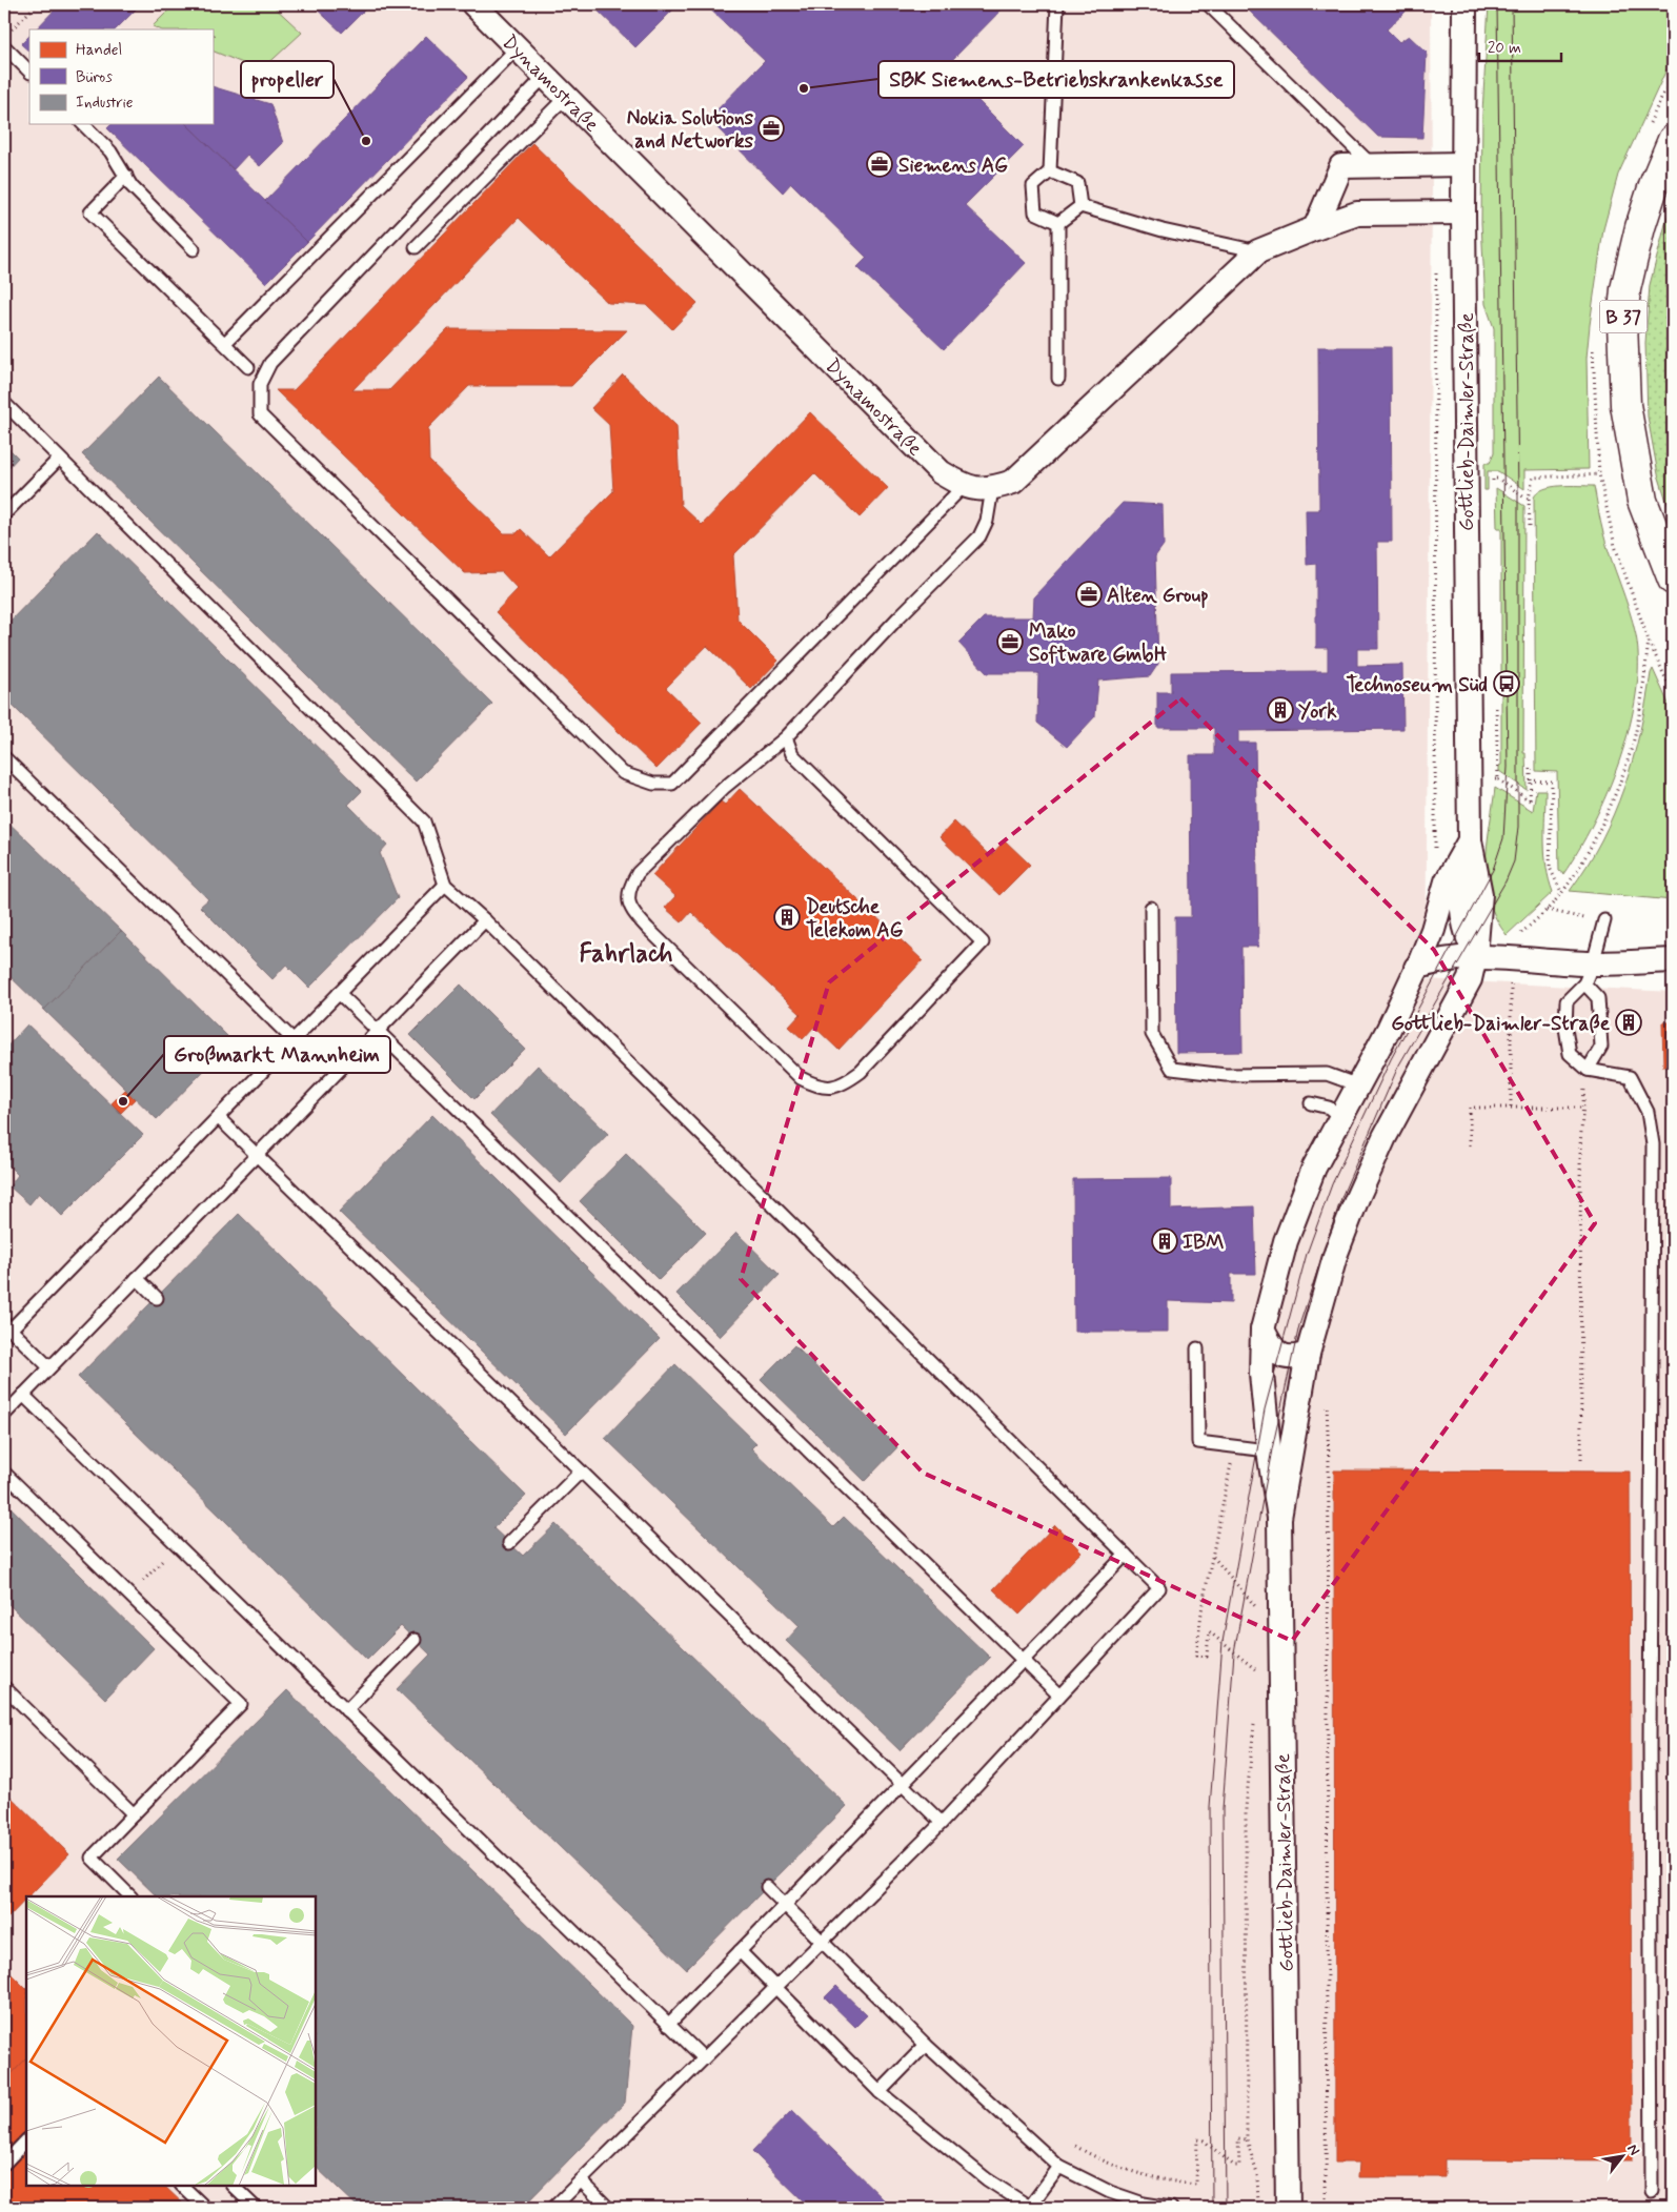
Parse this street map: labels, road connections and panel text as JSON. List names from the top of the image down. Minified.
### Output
{"streets":{"main road":["B 37"],"street":["Dynamostraße","Gottlieb-Daimler-Straße"]},"crossings":[["Dynamostraße","Gottlieb-Daimler-Straße"]],"districts":["Fahrlach"],"places":{"other":["SBK Siemens-Betriebskrankenkasse","propeller","Großmarkt Mannheim"],"office":["Nokia Solutions and Networks","Siemens AG","Alten Group","Mako Software GmbH"],"bus stop":["Technoseum Süd"],"building":["York","Deutsche Telekom AG","Gottlieb-Daimler-Straße","IBM"]},"legend":["Handel","Büros","Industrie"],"scale_bar":"20 m","north":"top right"}
